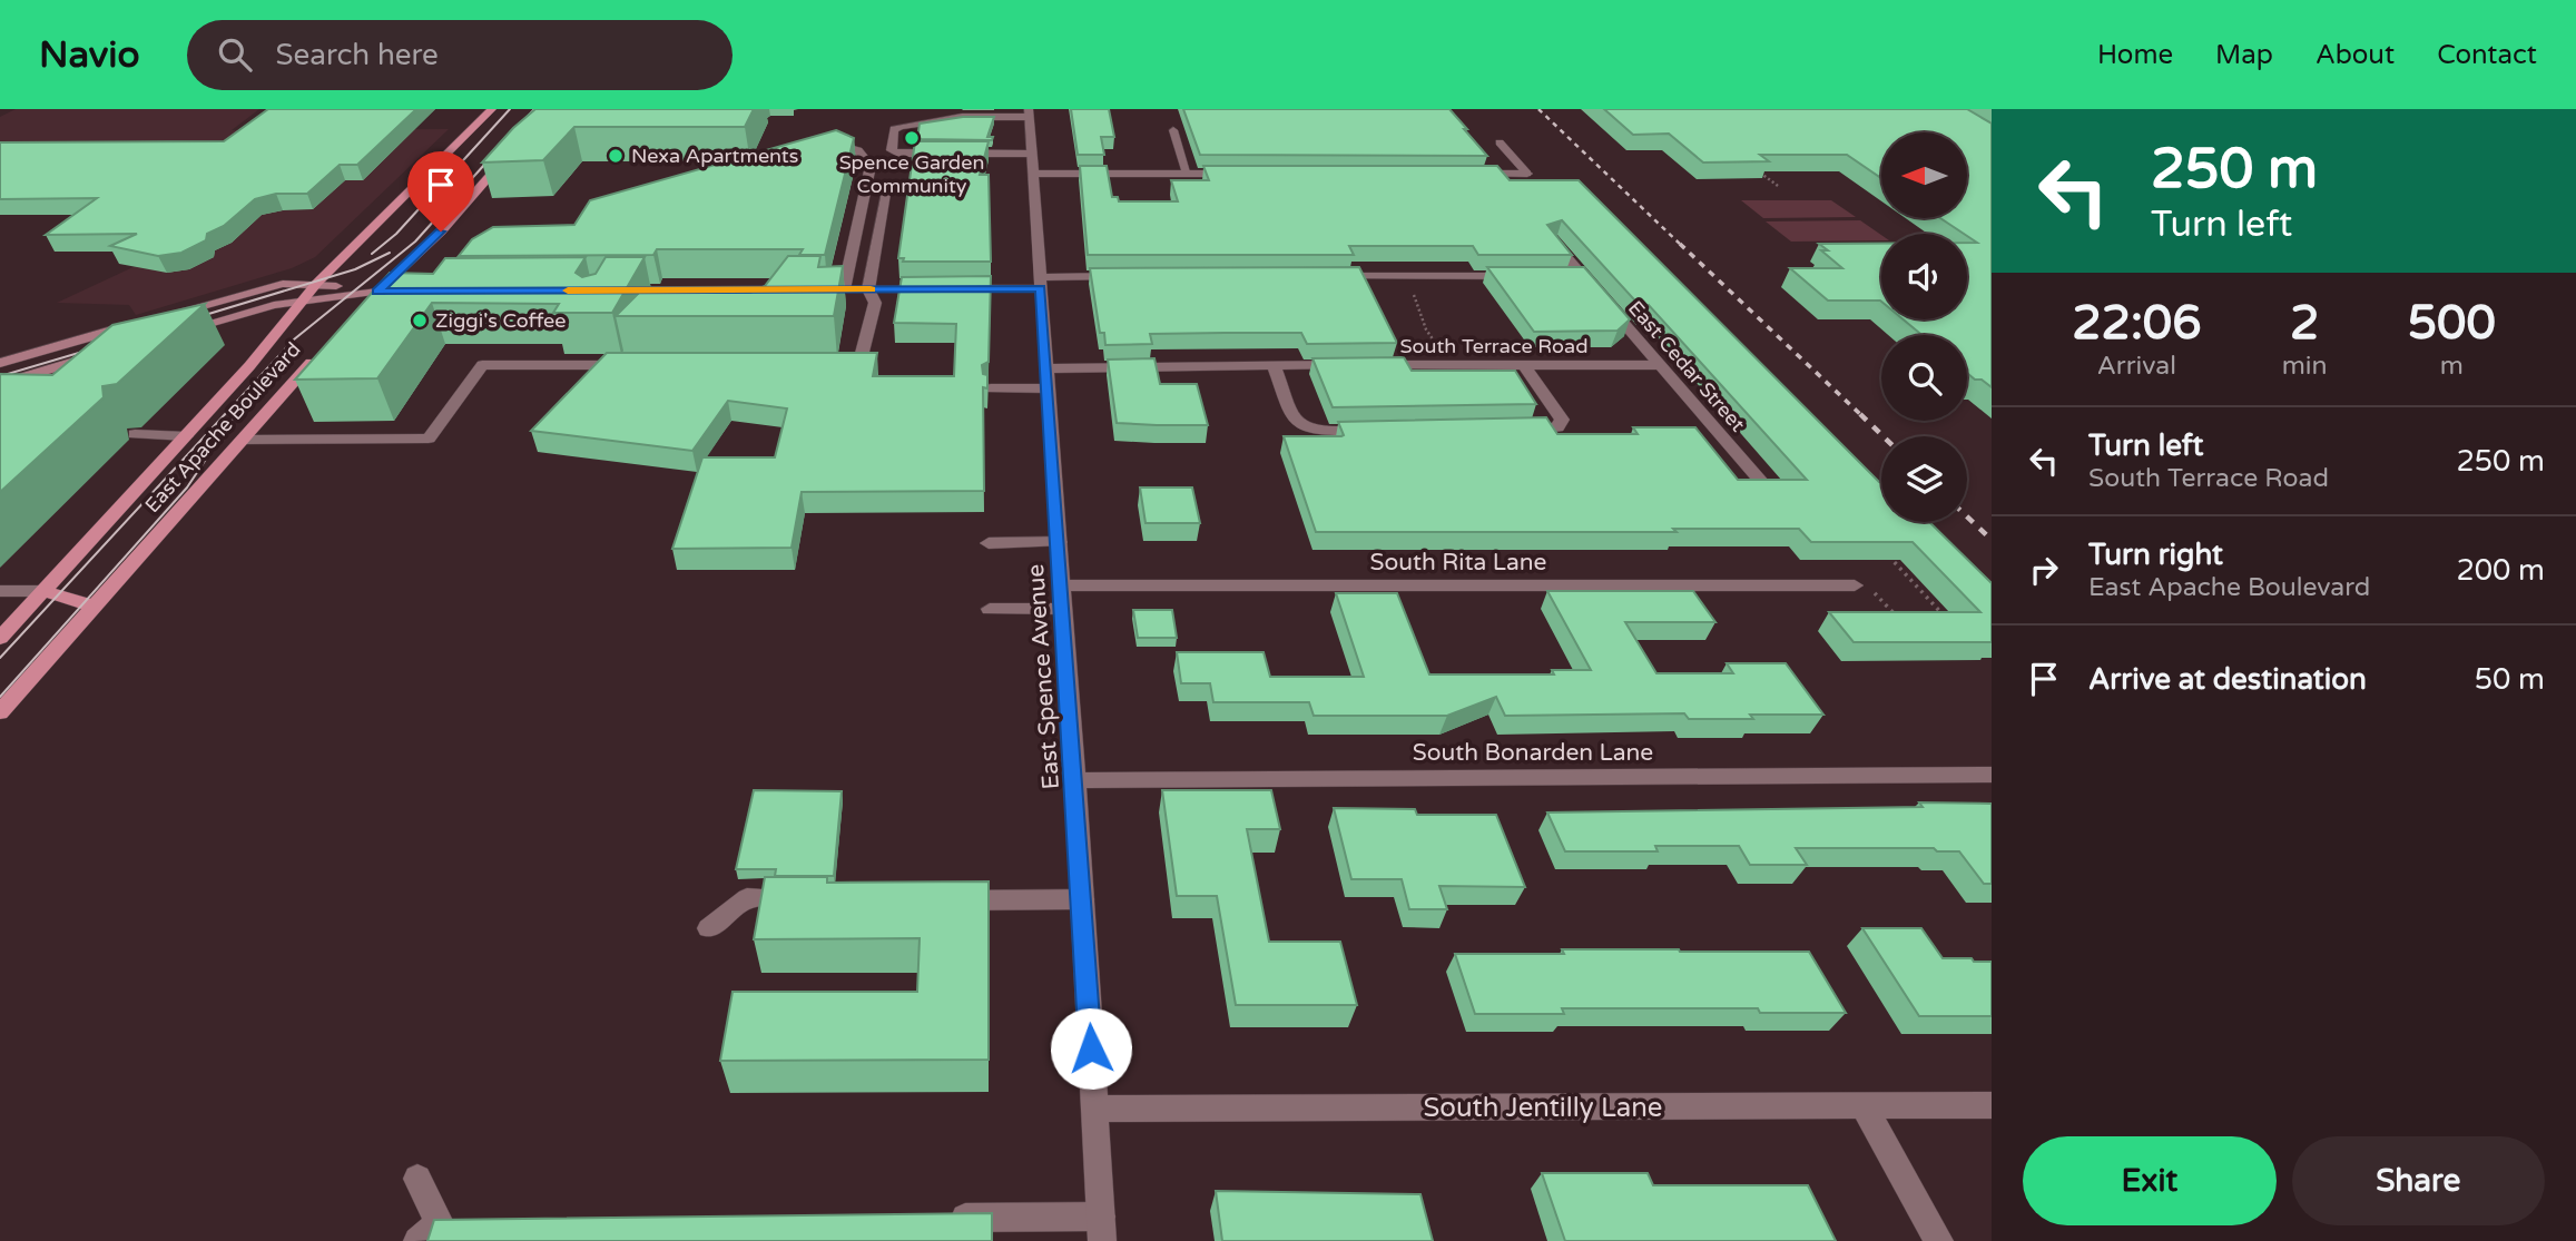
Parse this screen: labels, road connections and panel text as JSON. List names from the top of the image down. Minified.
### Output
{"streets":{"main road":["East Apache Boulevard"],"street":["South Terrace Road","East Cedar Street","South Rita Lane","East Spence Avenue","South Bonarden Lane","South Jentilly Lane"]},"crossings":[["South Terrace Road","East Cedar Street"],["South Terrace Road","East Spence Avenue"],["South Rita Lane","East Spence Avenue"],["East Spence Avenue","South Bonarden Lane"],["East Spence Avenue","South Jentilly Lane"]],"places":["Spence Garden Community","Nexa Apartments","Ziggi's Coffee"],"north":"left","page":{"header":"Navio","search":"Search here","nav":["Home","Map","About","Contact"],"turn":["250 m","Turn left"],"eta":["22:06","Arrival","2","min","500","m"],"list":[{"name":"Turn left","note":"South Terrace Road","value":"250 m"},{"name":"Turn right","note":"East Apache Boulevard","value":"200 m"},{"name":"Arrive at destination","value":"50 m"}],"buttons":["Exit","Share"]}}
